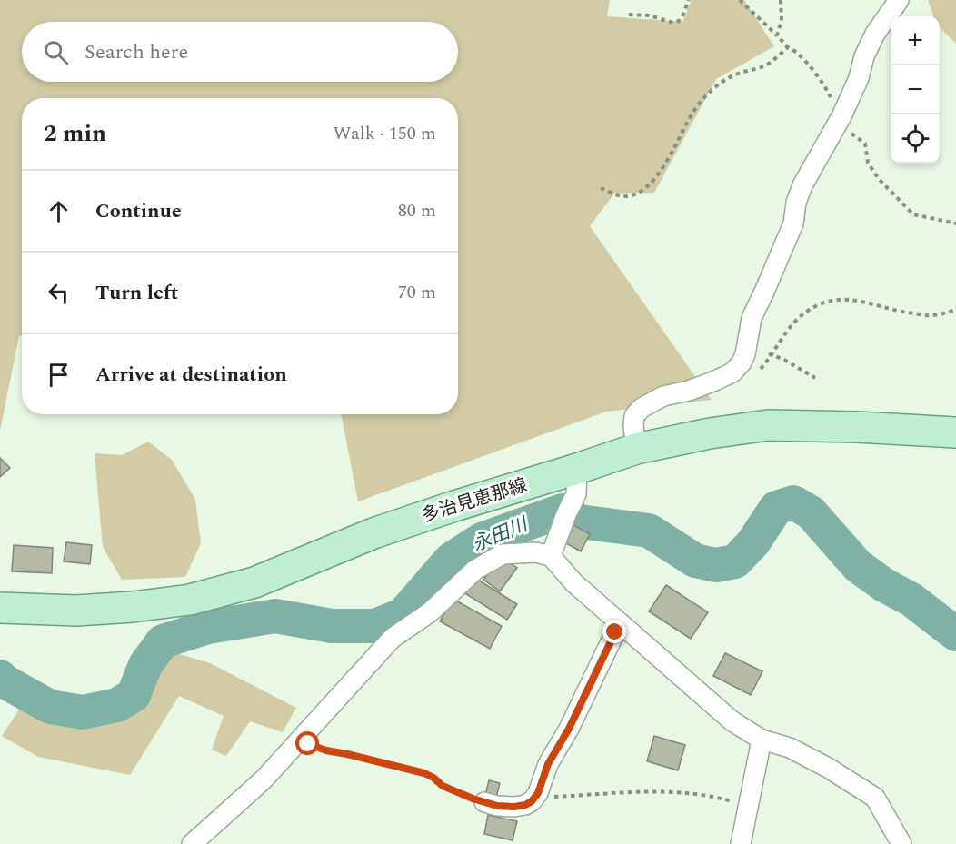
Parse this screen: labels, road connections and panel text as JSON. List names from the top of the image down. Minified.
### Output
{"streets":{"main road":["多治見恵那線"]},"water":["永田川"],"page":{"map_buttons":["+","−"],"search":"Search here","heading":["2 min","Walk · 150 m"],"list":[["Continue","80 m"],["Turn left","70 m"],"Arrive at destination"]}}
